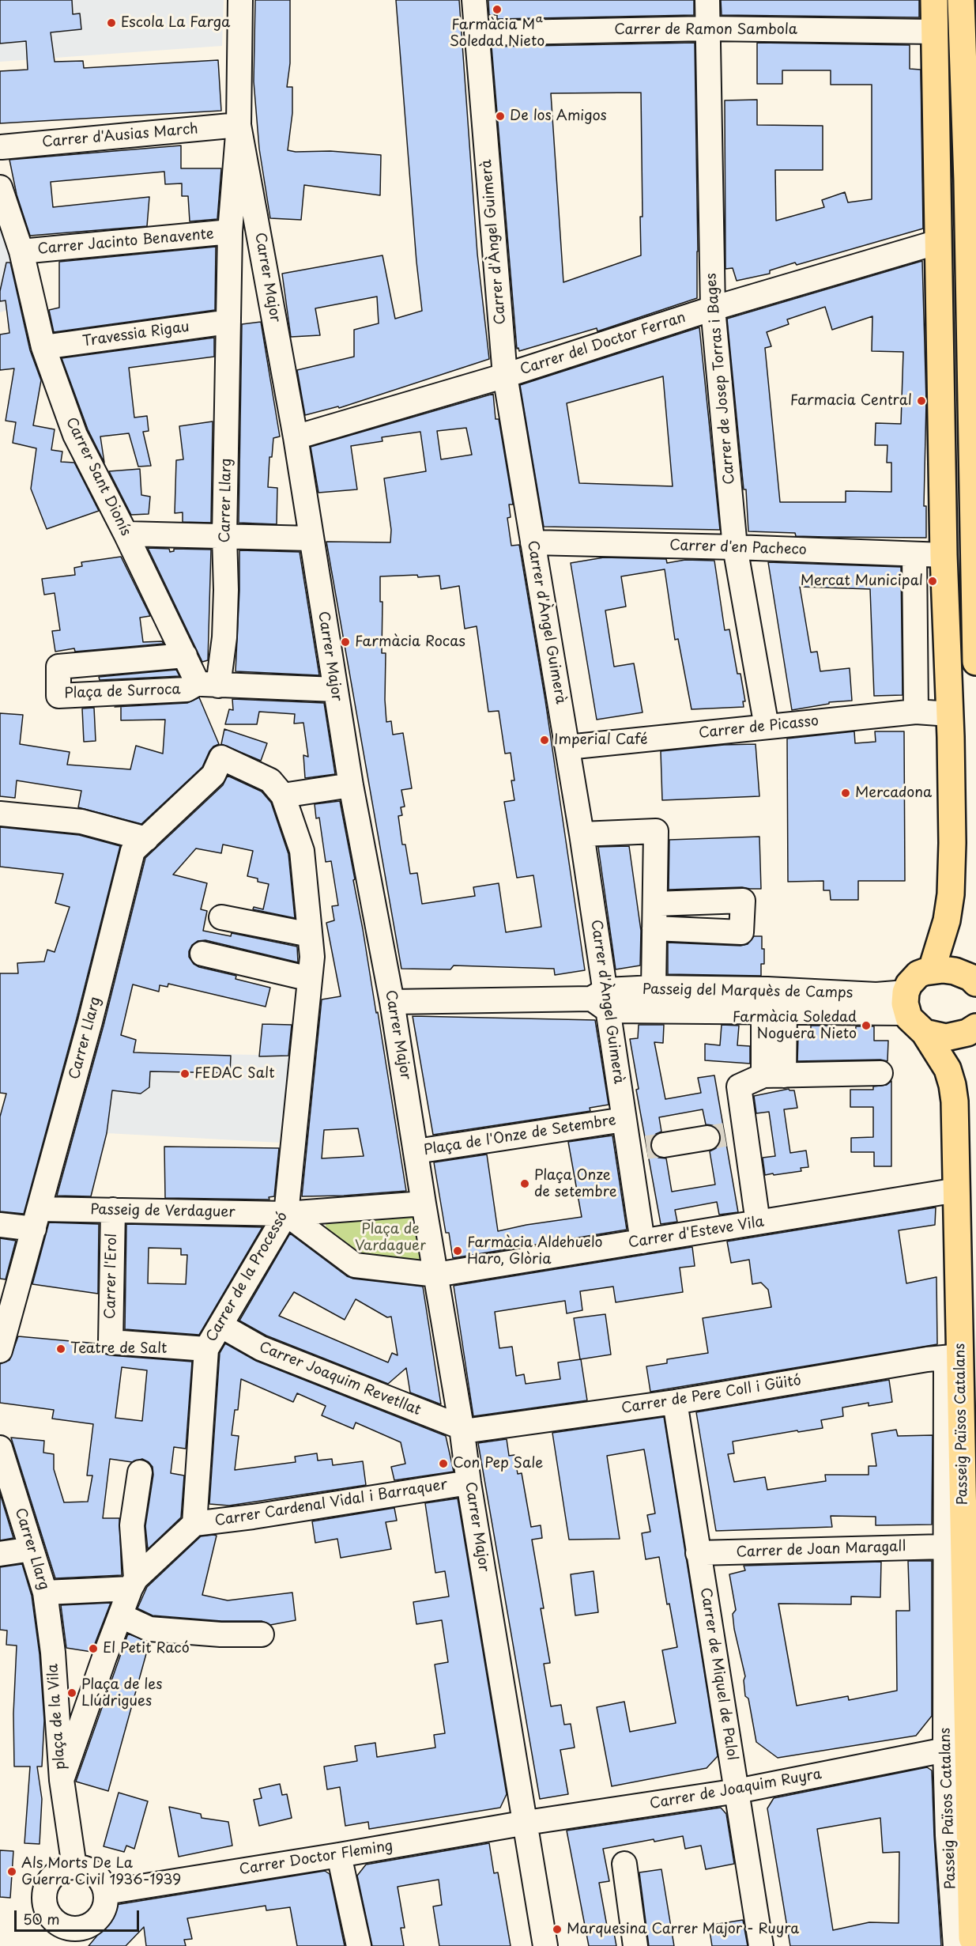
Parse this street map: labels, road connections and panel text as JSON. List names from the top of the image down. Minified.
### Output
{"streets":{"main road":["Passeig Països Catalans"],"street":["Carrer de Ramon Sambola","Carrer d'Ausias March","Carrer Jacinto Benavente","Carrer d'Àngel Guimerà","Carrer Major","Travessia Rigau","Carrer del Doctor Ferran","Carrer de Josep Torras i Bages","Carrer Sant Dionís","Carrer Llarg","Carrer d'en Pacheco","Plaça de Surroca","Carrer de Picasso","Passeig del Marquès de Camps","Plaça de l'Onze de Setembre","Passeig de Verdaguer","Carrer d'Esteve Vila","Carrer l'Erol","Carrer de la Processó","Carrer Joaquim Revetllat","Carrer de Pere Coll i Güitó","Carrer Cardenal Vidal i Barraquer","Carrer de Joan Maragall","Carrer de Miquel de Palol","plaça de la Vila","Carrer de Joaquim Ruyra","Carrer Doctor Fleming"]},"crossings":[["Carrer de Ramon Sambola","Carrer d'Àngel Guimerà"],["Carrer de Ramon Sambola","Carrer de Josep Torras i Bages"],["Carrer d'Ausias March","Carrer Major"],["Carrer Jacinto Benavente","Carrer Major"],["Carrer Jacinto Benavente","Carrer Sant Dionís"],["Carrer d'Àngel Guimerà","Carrer del Doctor Ferran"],["Carrer d'Àngel Guimerà","Carrer d'en Pacheco"],["Carrer d'Àngel Guimerà","Carrer de Picasso"],["Carrer d'Àngel Guimerà","Passeig del Marquès de Camps"],["Carrer d'Àngel Guimerà","Plaça de l'Onze de Setembre"],["Carrer d'Àngel Guimerà","Carrer d'Esteve Vila"],["Carrer Major","Travessia Rigau"],["Carrer Major","Carrer del Doctor Ferran"],["Carrer Major","Carrer Llarg"],["Carrer Major","Passeig del Marquès de Camps"],["Carrer Major","Plaça de l'Onze de Setembre"],["Carrer Major","Passeig de Verdaguer"],["Carrer Major","Carrer d'Esteve Vila"],["Carrer Major","Carrer Joaquim Revetllat"],["Carrer Major","Carrer de Pere Coll i Güitó"],["Carrer Major","Carrer Cardenal Vidal i Barraquer"],["Carrer Major","Carrer de Joaquim Ruyra"],["Carrer Major","Carrer Doctor Fleming"],["Travessia Rigau","Carrer Sant Dionís"],["Travessia Rigau","Carrer Llarg"],["Carrer del Doctor Ferran","Carrer de Josep Torras i Bages"],["Carrer de Josep Torras i Bages","Carrer d'en Pacheco"],["Carrer de Josep Torras i Bages","Carrer de Picasso"],["Carrer Sant Dionís","Carrer Llarg"],["Carrer Sant Dionís","Plaça de Surroca"],["Carrer Llarg","Plaça de Surroca"],["Carrer Llarg","Passeig de Verdaguer"],["Carrer Llarg","Carrer de la Processó"],["Carrer Llarg","plaça de la Vila"],["Passeig del Marquès de Camps","Passeig Països Catalans"],["Passeig de Verdaguer","Carrer d'Esteve Vila"],["Passeig de Verdaguer","Carrer l'Erol"],["Passeig de Verdaguer","Carrer de la Processó"],["Carrer d'Esteve Vila","Carrer de la Processó"],["Carrer d'Esteve Vila","Passeig Països Catalans"],["Carrer l'Erol","Carrer de la Processó"],["Carrer de la Processó","Carrer Joaquim Revetllat"],["Carrer de la Processó","Carrer Cardenal Vidal i Barraquer"],["Carrer Joaquim Revetllat","Carrer de Pere Coll i Güitó"],["Carrer de Pere Coll i Güitó","Passeig Països Catalans"],["Carrer de Pere Coll i Güitó","Carrer de Miquel de Palol"],["Passeig Països Catalans","Carrer de Joan Maragall"],["Passeig Països Catalans","Carrer de Joaquim Ruyra"],["Carrer de Joan Maragall","Carrer de Miquel de Palol"],["Carrer de Miquel de Palol","Carrer de Joaquim Ruyra"],["plaça de la Vila","Carrer Doctor Fleming"],["Carrer de Joaquim Ruyra","Carrer Doctor Fleming"]],"parks":["Plaça de Vardaguer"],"places":["Farmàcia Mª Soledad Nieto","Escola La Farga","De los Amigos","Farmacia Central","Mercat Municipal","Farmàcia Rocas","Imperial Café","Mercadona","Farmàcia Soledad Noguera Nieto","FEDAC Salt","Plaça Onze de setembre","Farmàcia Aldehuelo Haro, Glòria","Teatre de Salt","Con Pep Sale","El Petit Racó","Plaça de les Llúdrigues","Als Morts De La Guerra Civil 1936-1939","Marquesina Carrer Major - Ruyra"],"scale_bar":"50 m"}
